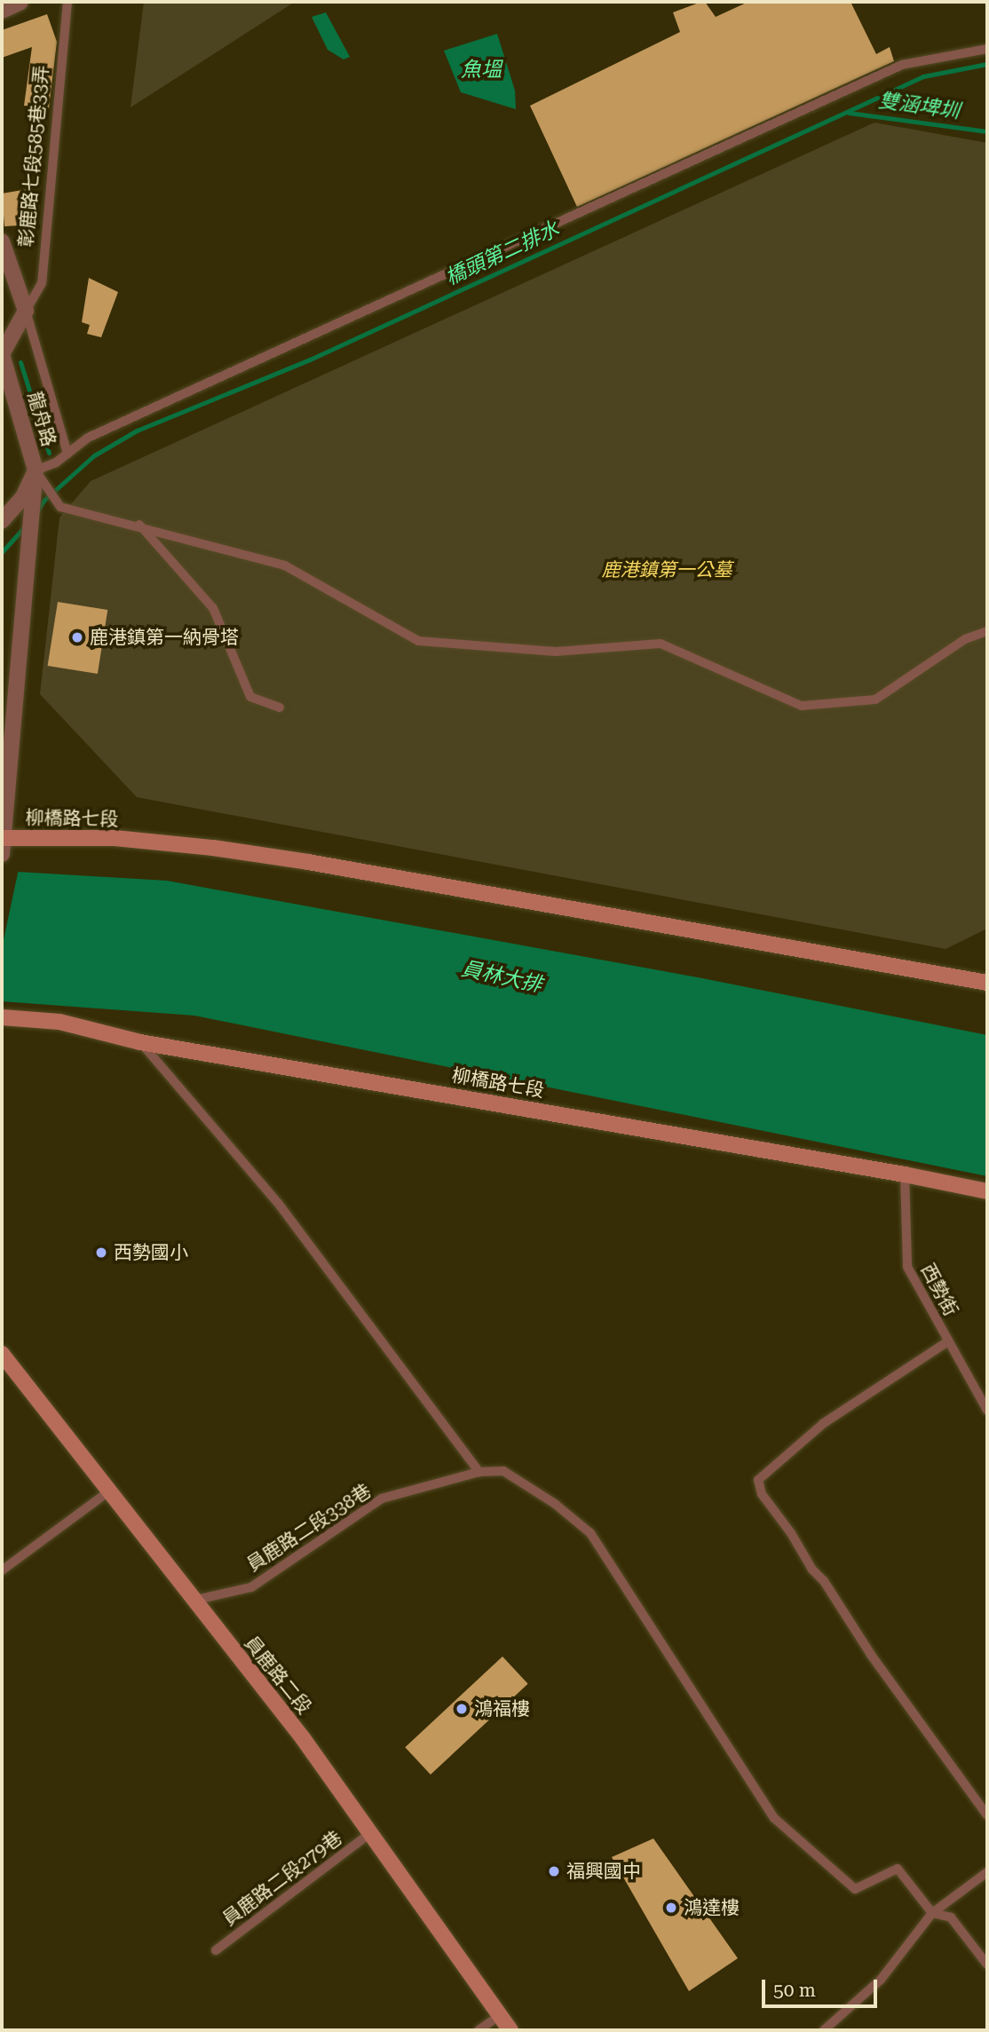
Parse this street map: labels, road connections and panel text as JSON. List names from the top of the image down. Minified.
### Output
{"streets":{"main road":["柳橋路七段","員鹿路二段"],"street":["龍舟路"],"lane":["彰鹿路七段585巷33弄","西勢街","員鹿路二段338巷","員鹿路二段279巷"]},"crossings":[["柳橋路七段","西勢街"],["員鹿路二段338巷","員鹿路二段"],["員鹿路二段","員鹿路二段279巷"]],"water":["魚塭","雙涵埤圳","橋頭第二排水","員林大排"],"parks":["鹿港鎮第一公墓"],"places":["鹿港鎮第一納骨塔","西勢國小","鴻福樓","福興國中","鴻達樓"],"scale_bar":"50 m"}
